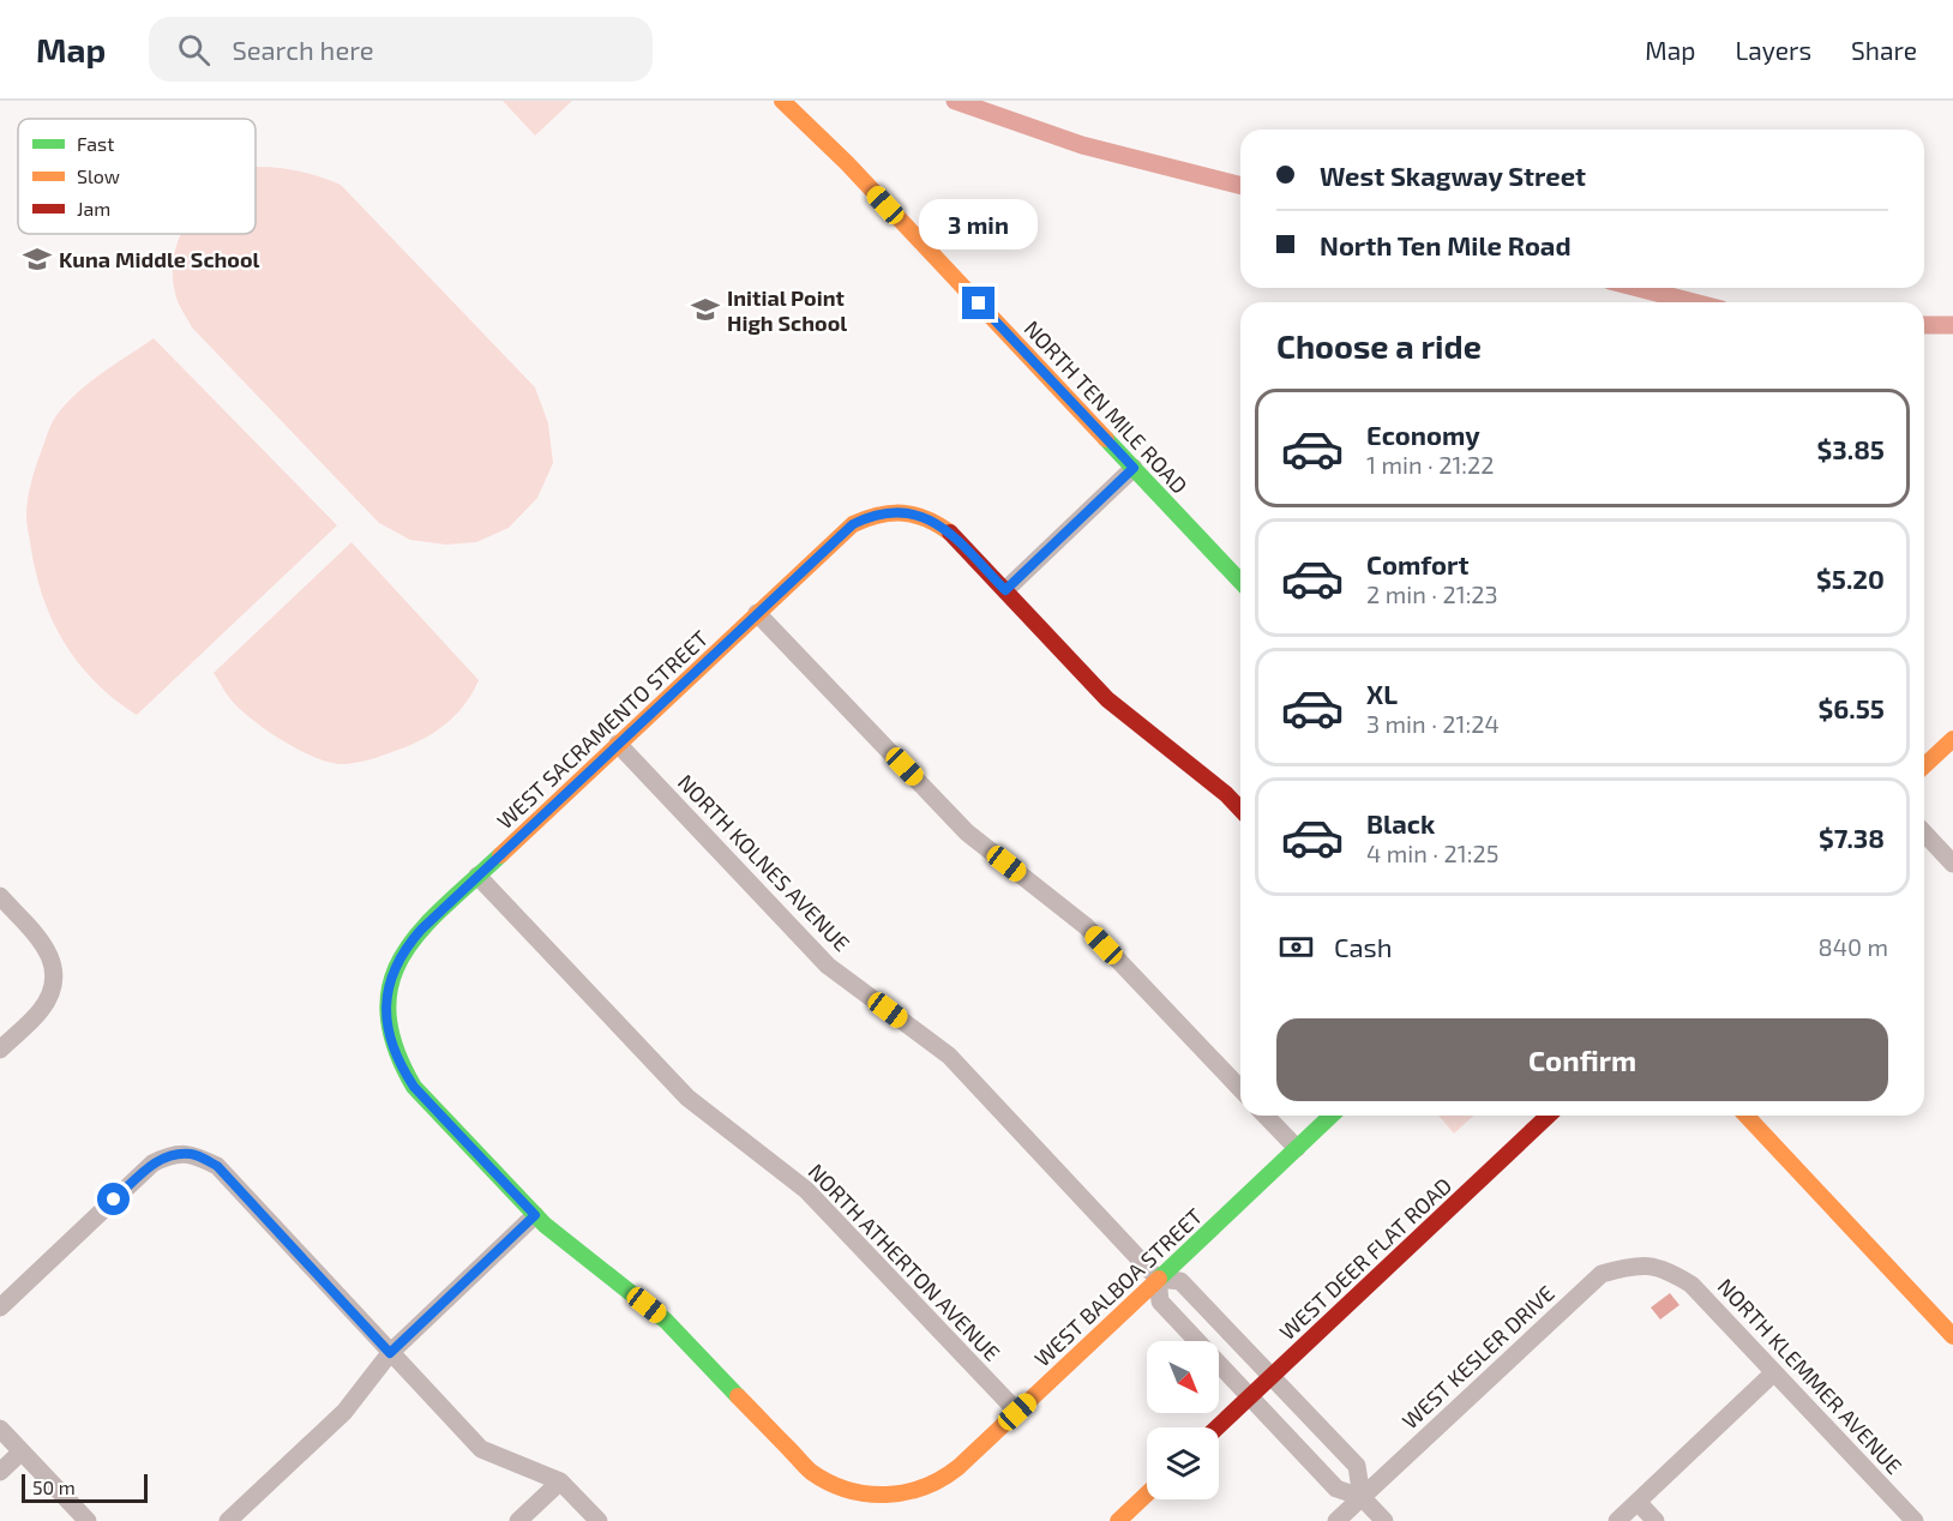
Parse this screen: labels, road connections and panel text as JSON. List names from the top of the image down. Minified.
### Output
{"streets":{"street":["NORTH TEN MILE ROAD","WEST SACRAMENTO STREET","NORTH KOLNES AVENUE","WEST DEER FLAT ROAD","NORTH ATHERTON AVENUE","WEST BALBOA STREET","WEST KESLER DRIVE","NORTH KLEMMER AVENUE"]},"crossings":[["WEST SACRAMENTO STREET","NORTH KOLNES AVENUE"],["WEST SACRAMENTO STREET","NORTH ATHERTON AVENUE"],["WEST SACRAMENTO STREET","WEST BALBOA STREET"],["NORTH KOLNES AVENUE","WEST DEER FLAT ROAD"],["NORTH KOLNES AVENUE","WEST BALBOA STREET"],["NORTH KOLNES AVENUE","WEST KESLER DRIVE"],["NORTH ATHERTON AVENUE","WEST BALBOA STREET"],["WEST KESLER DRIVE","NORTH KLEMMER AVENUE"]],"places":{"school or university":["Kuna Middle School","Initial Point High School"]},"legend":["Fast","Slow","Jam"],"scale_bar":"50 m","north":"bottom right","page":{"header":"Map","search":"Search here","nav":["Map","Layers","Share"],"banner":["West Skagway Street","North Ten Mile Road"],"bubble":"3 min","heading":"Choose a ride","list":[{"name":"Economy","note":"1 min · 21:22","value":"$3.85"},{"name":"Comfort","note":"2 min · 21:23","value":"$5.20"},{"name":"XL","note":"3 min · 21:24","value":"$6.55"},{"name":"Black","note":"4 min · 21:25","value":"$7.38"}],"pay":["Cash","840 m"],"buttons":"Confirm","scale":"50 m"}}
